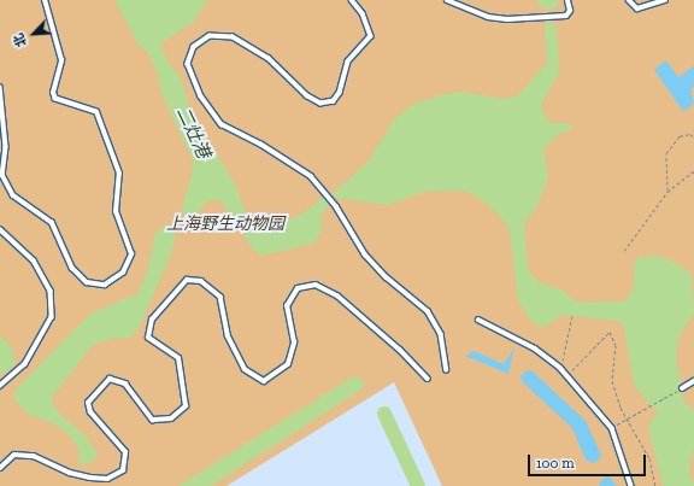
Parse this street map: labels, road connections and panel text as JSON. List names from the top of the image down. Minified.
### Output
{"water":["二灶港"],"parks":["上海野生动物园"],"scale_bar":"100 m","north":"bottom left"}
